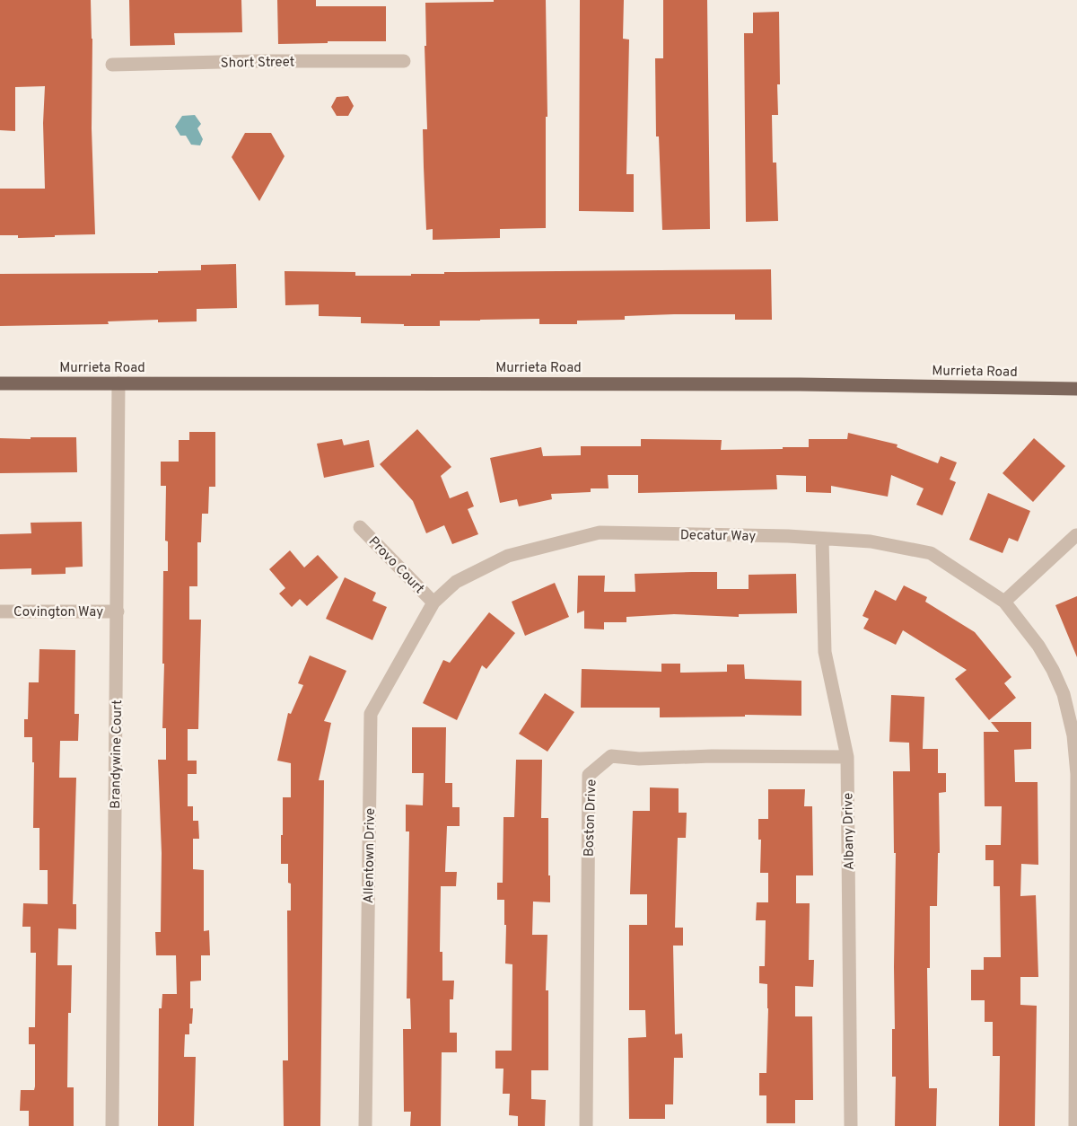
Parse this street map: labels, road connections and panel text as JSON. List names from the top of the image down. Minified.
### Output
{"streets":{"main road":["Murrieta Road"],"street":["Short Street","Decatur Way","Provo Court","Covington Way","Brandywine Court","Boston Drive","Albany Drive","Allentown Drive"]},"crossings":[["Murrieta Road","Brandywine Court"],["Decatur Way","Provo Court"],["Decatur Way","Albany Drive"],["Decatur Way","Allentown Drive"],["Provo Court","Allentown Drive"],["Covington Way","Brandywine Court"],["Boston Drive","Albany Drive"]]}
